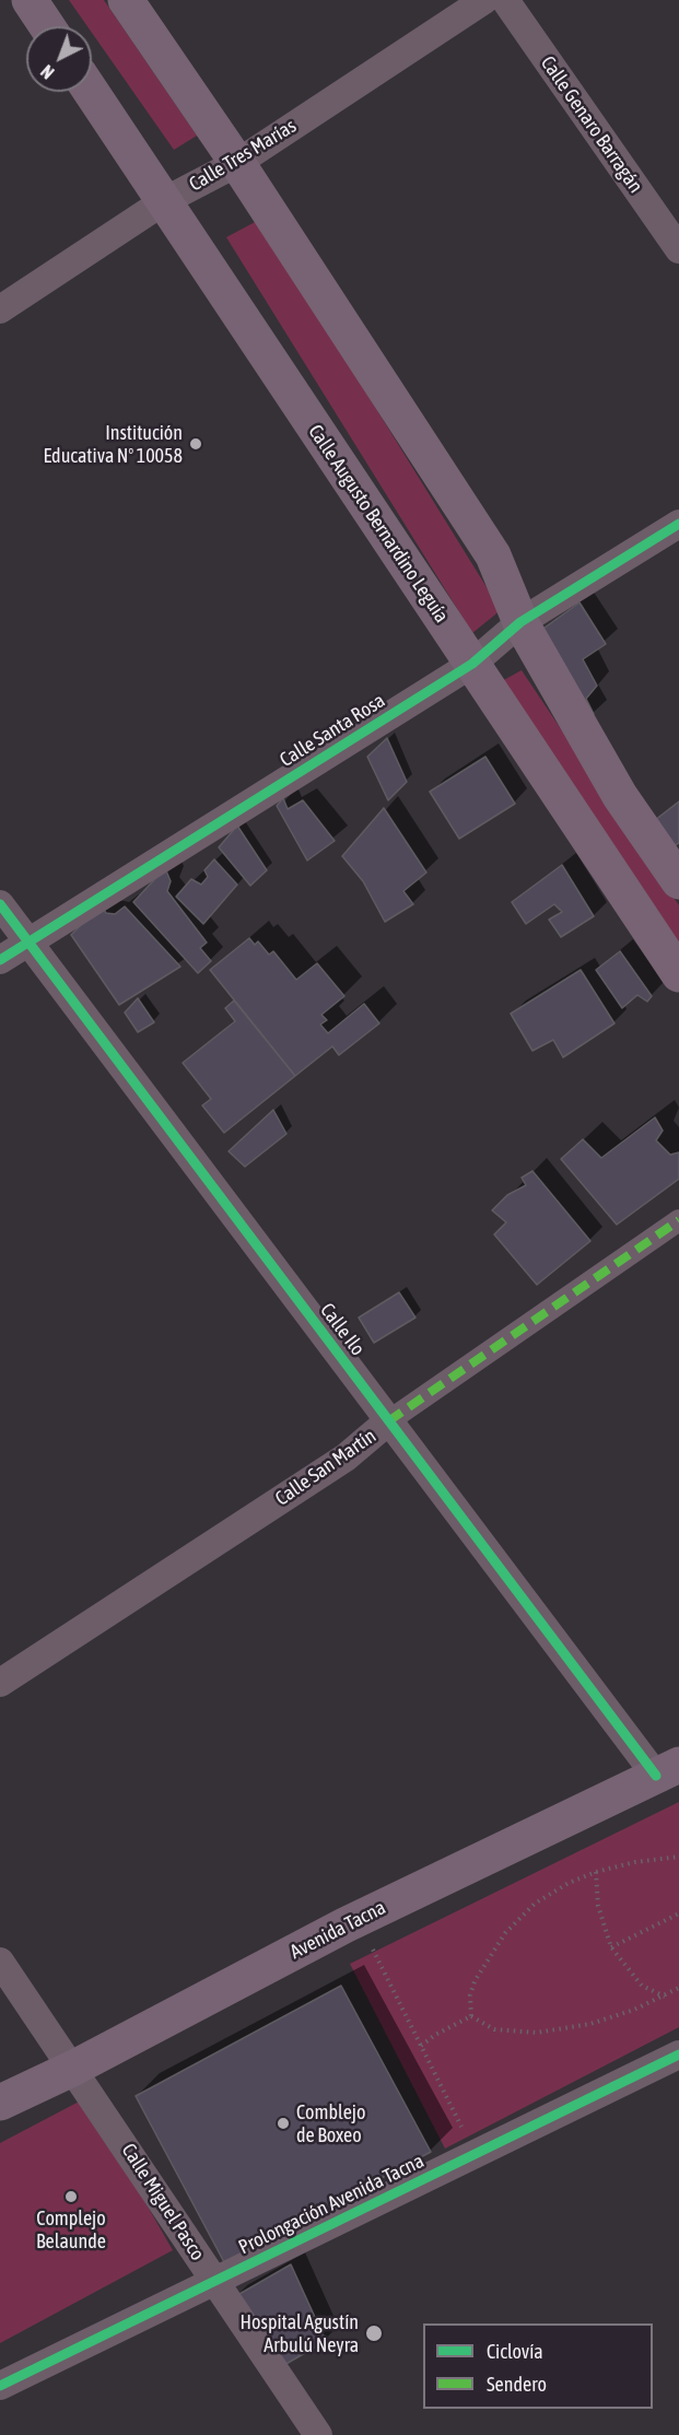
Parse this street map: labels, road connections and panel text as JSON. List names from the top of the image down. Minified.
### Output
{"streets":{"main road":["Calle Augusto Bernardino Leguía","Avenida Tacna"],"street":["Calle Genaro Barragán","Calle Tres Marías","Calle Santa Rosa","Calle Ilo","Calle San Martín","Calle Miguel Pasco","Prolongación Avenida Tacna"]},"crossings":[["Calle Tres Marías","Calle Augusto Bernardino Leguía"],["Calle Augusto Bernardino Leguía","Calle Santa Rosa"],["Calle Santa Rosa","Calle Ilo"],["Calle Ilo","Calle San Martín"],["Calle Ilo","Avenida Tacna"],["Avenida Tacna","Calle Miguel Pasco"],["Calle Miguel Pasco","Prolongación Avenida Tacna"]],"places":["Institución Educativa Nº 10058","Comblejo de Boxeo","Complejo Belaunde","Hospital Agustín Arbulú Neyra"],"legend":["Ciclovía","Sendero"],"north":"bottom left"}
